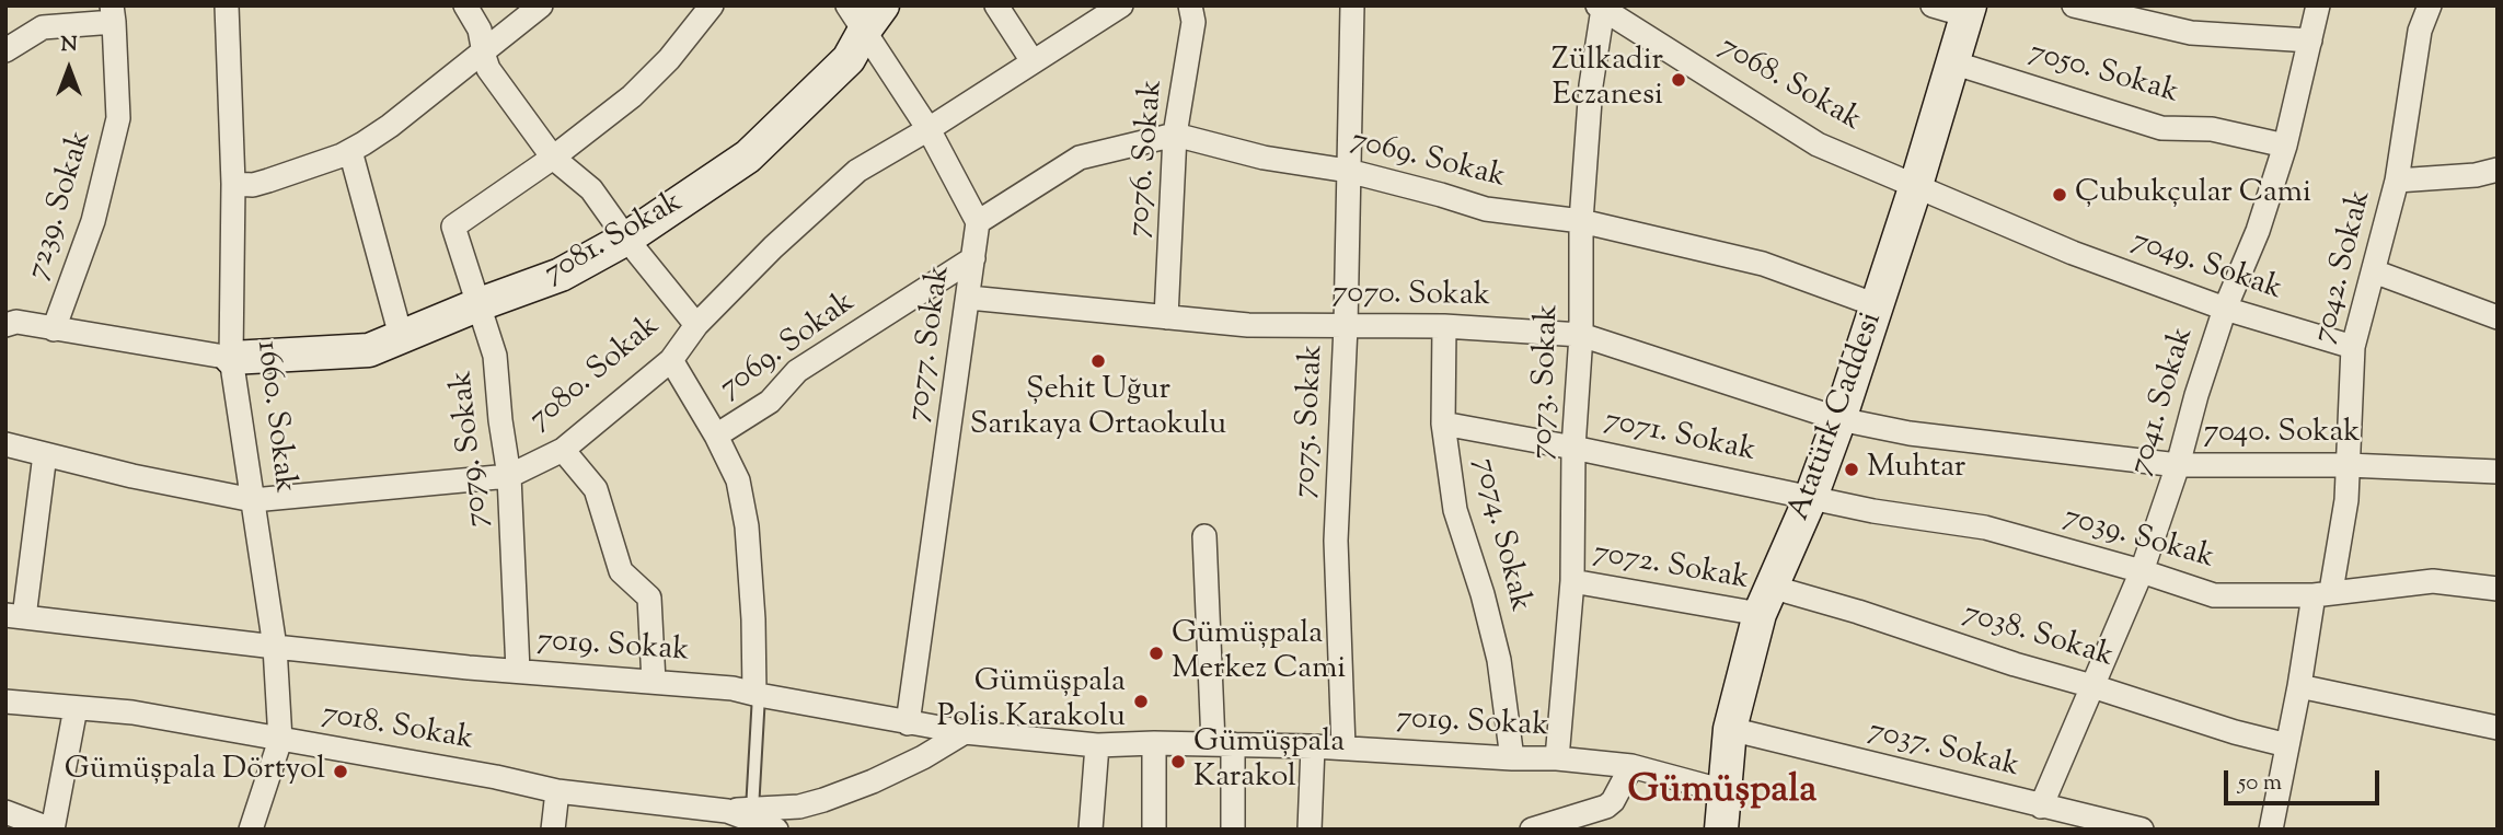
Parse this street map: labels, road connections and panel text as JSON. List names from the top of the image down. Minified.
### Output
{"streets":{"main road":["7081. Sokak","Atatürk Caddesi"],"street":["7050. Sokak","7068. Sokak","7076. Sokak","7069. Sokak","7239. Sokak","7049. Sokak","7042. Sokak","7070. Sokak","7077. Sokak","7080. Sokak","7073. Sokak","7041. Sokak","1660. Sokak","7075. Sokak","7040. Sokak","7071. Sokak","7079. Sokak","7074. Sokak","7039. Sokak","7072. Sokak","7038. Sokak","7019. Sokak","7018. Sokak","7037. Sokak"]},"crossings":[["7050. Sokak","7041. Sokak"],["7050. Sokak","Atatürk Caddesi"],["7068. Sokak","7049. Sokak"],["7068. Sokak","7073. Sokak"],["7068. Sokak","Atatürk Caddesi"],["7076. Sokak","7069. Sokak"],["7076. Sokak","7070. Sokak"],["7069. Sokak","7077. Sokak"],["7069. Sokak","7073. Sokak"],["7069. Sokak","Atatürk Caddesi"],["7069. Sokak","7075. Sokak"],["7081. Sokak","1660. Sokak"],["7081. Sokak","7079. Sokak"],["7049. Sokak","7042. Sokak"],["7049. Sokak","7041. Sokak"],["7049. Sokak","Atatürk Caddesi"],["7042. Sokak","7040. Sokak"],["7042. Sokak","7039. Sokak"],["7042. Sokak","7038. Sokak"],["7070. Sokak","7077. Sokak"],["7070. Sokak","7073. Sokak"],["7070. Sokak","Atatürk Caddesi"],["7070. Sokak","7075. Sokak"],["7070. Sokak","7040. Sokak"],["7070. Sokak","7074. Sokak"],["7077. Sokak","7019. Sokak"],["7080. Sokak","1660. Sokak"],["7080. Sokak","7079. Sokak"],["7073. Sokak","7071. Sokak"],["7073. Sokak","7072. Sokak"],["7073. Sokak","7019. Sokak"],["7041. Sokak","7040. Sokak"],["7041. Sokak","7039. Sokak"],["7041. Sokak","7038. Sokak"],["7041. Sokak","7037. Sokak"],["1660. Sokak","7019. Sokak"],["1660. Sokak","7018. Sokak"],["Atatürk Caddesi","7040. Sokak"],["Atatürk Caddesi","7071. Sokak"],["Atatürk Caddesi","7039. Sokak"],["Atatürk Caddesi","7072. Sokak"],["Atatürk Caddesi","7038. Sokak"],["Atatürk Caddesi","7019. Sokak"],["Atatürk Caddesi","7037. Sokak"],["7075. Sokak","7019. Sokak"],["7071. Sokak","7074. Sokak"],["7071. Sokak","7039. Sokak"],["7079. Sokak","7019. Sokak"],["7074. Sokak","7019. Sokak"],["7072. Sokak","7038. Sokak"]],"districts":["Gümüşpala"],"places":["Zülkadir Eczanesi","Çubukçular Cami","Şehit Uğur Sarıkaya Ortaokulu","Muhtar","Gümüşpala Merkez Cami","Gümüşpala Polis Karakolu","Gümüşpala Karakol","Gümüşpala Dörtyol"],"scale_bar":"50 m","north":"top"}
